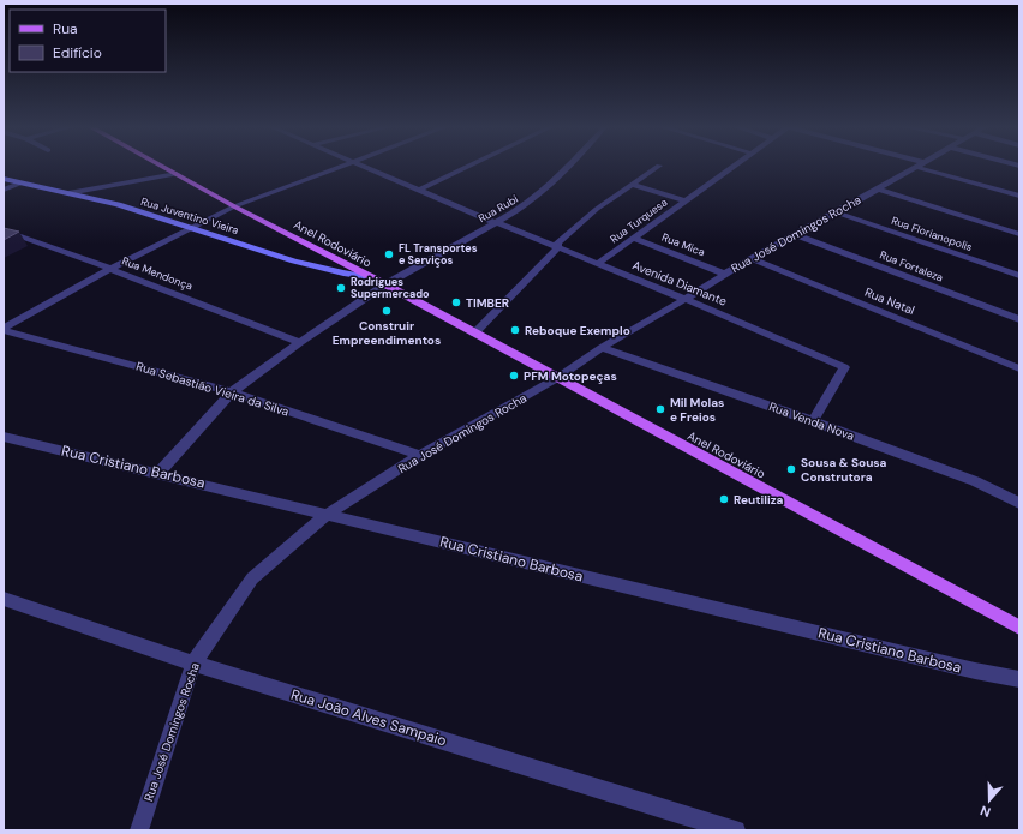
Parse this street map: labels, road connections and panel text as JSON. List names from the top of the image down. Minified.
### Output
{"streets":{"main road":["Anel Rodoviário"],"street":["Rua Rubi","Rua Juventino Vieira","Rua Turquesa","Rua José Domingos Rocha","Rua Florianopolis","Rua Mica","Rua Fortaleza","Rua Mendonça","Avenida Diamante","Rua Natal","Rua Sebastião Vieira da Silva","Rua Venda Nova","Rua Cristiano Barbosa","Rua João Alves Sampaio"]},"crossings":[["Rua Rubi","Anel Rodoviário"],["Rua Rubi","Rua Mendonça"],["Rua Rubi","Avenida Diamante"],["Rua Rubi","Rua Sebastião Vieira da Silva"],["Rua Rubi","Rua Cristiano Barbosa"],["Rua Juventino Vieira","Anel Rodoviário"],["Rua Turquesa","Rua Mica"],["Rua Turquesa","Avenida Diamante"],["Rua José Domingos Rocha","Rua Florianopolis"],["Rua José Domingos Rocha","Anel Rodoviário"],["Rua José Domingos Rocha","Rua Mica"],["Rua José Domingos Rocha","Rua Fortaleza"],["Rua José Domingos Rocha","Avenida Diamante"],["Rua José Domingos Rocha","Rua Natal"],["Rua José Domingos Rocha","Rua Sebastião Vieira da Silva"],["Rua José Domingos Rocha","Rua Venda Nova"],["Rua José Domingos Rocha","Rua Cristiano Barbosa"],["Rua José Domingos Rocha","Rua João Alves Sampaio"],["Avenida Diamante","Rua Venda Nova"]],"places":["FL Transportes e Serviços","Rodrigues Supermercado","TIMBER","Construir Empreendimentos","Reboque Exemplo","PFM Motopeças","Mil Molas e Freios","Sousa & Sousa Construtora","Reutiliza"],"legend":["Rua","Edifício"],"north":"bottom"}
